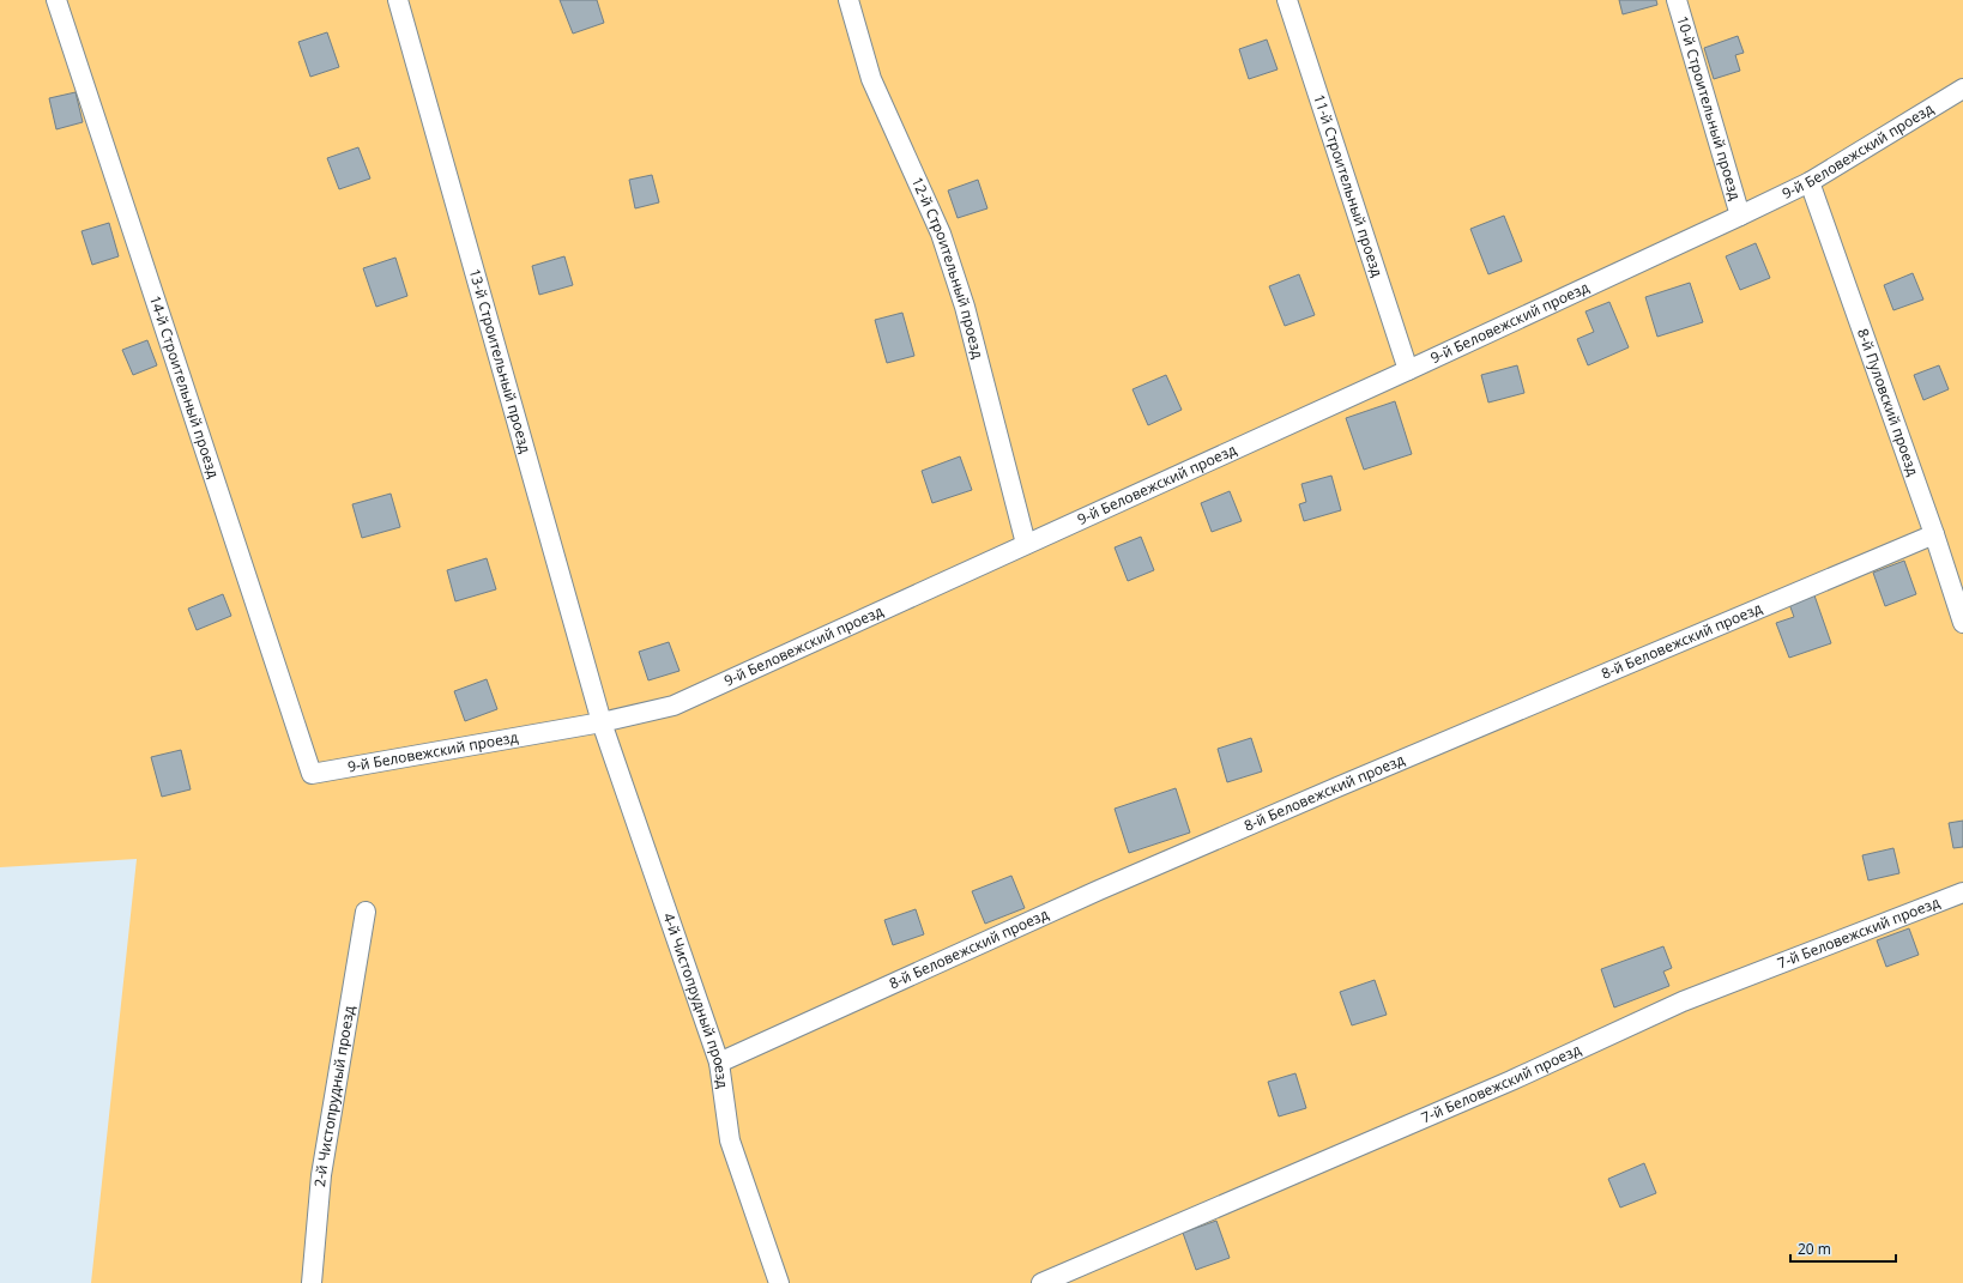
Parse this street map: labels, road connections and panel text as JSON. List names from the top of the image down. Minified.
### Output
{"streets":{"lane":["10-й Строительный проезд","9-й Беловежский проезд","11-й Строительный проезд","12-й Строительный проезд","13-й Строительный проезд","14-й Строительный проезд","8-й Пуловский проезд","8-й Беловежский проезд","7-й Беловежский проезд","4-й Чистопрудный проезд","2-й Чистопрудный проезд"]},"crossings":[["10-й Строительный проезд","9-й Беловежский проезд"],["9-й Беловежский проезд","11-й Строительный проезд"],["9-й Беловежский проезд","12-й Строительный проезд"],["9-й Беловежский проезд","13-й Строительный проезд"],["9-й Беловежский проезд","14-й Строительный проезд"],["9-й Беловежский проезд","8-й Пуловский проезд"],["9-й Беловежский проезд","4-й Чистопрудный проезд"],["13-й Строительный проезд","4-й Чистопрудный проезд"],["8-й Пуловский проезд","8-й Беловежский проезд"],["8-й Беловежский проезд","4-й Чистопрудный проезд"]],"scale_bar":"20 m"}
